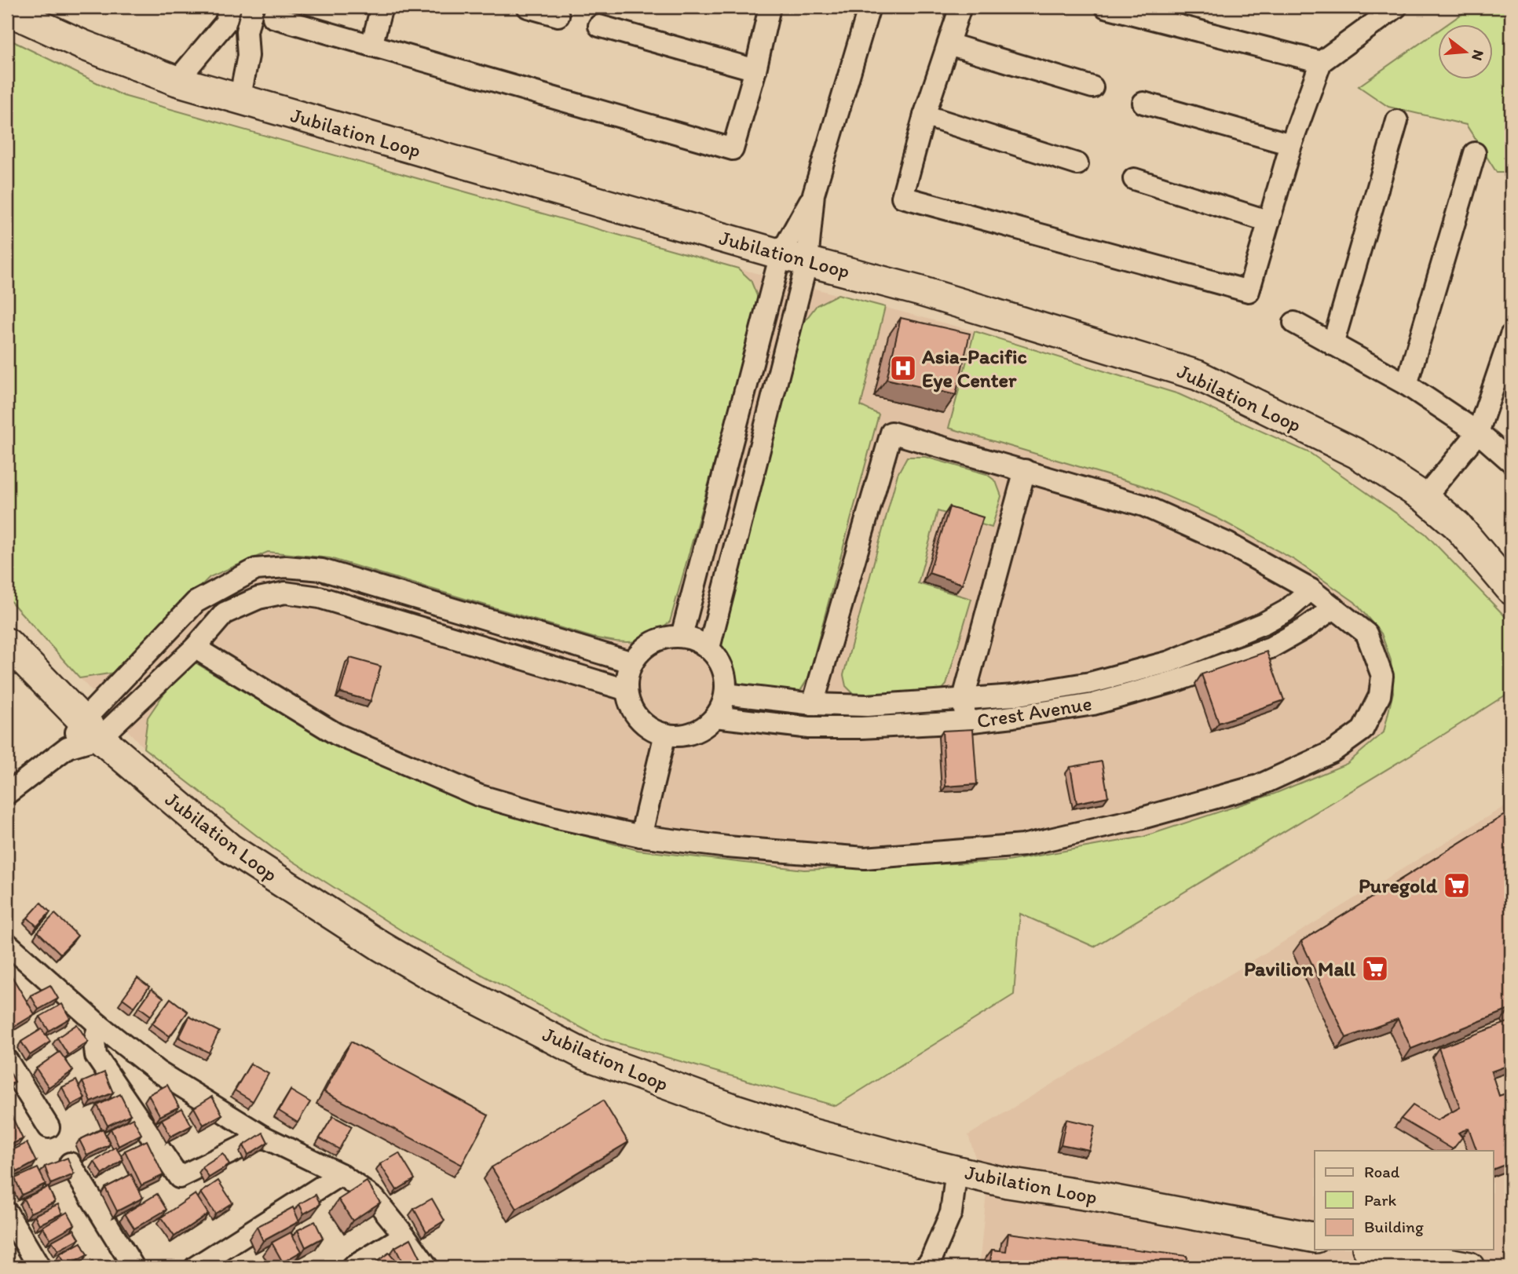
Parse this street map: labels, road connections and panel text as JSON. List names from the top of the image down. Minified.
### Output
{"streets":{"main road":["Jubilation Loop"],"street":["Crest Avenue"]},"places":{"hospital":["Asia-Pacific Eye Center"],"supermarket":["Puregold","Pavilion Mall"]},"legend":["Road","Park","Building"],"north":"right"}
